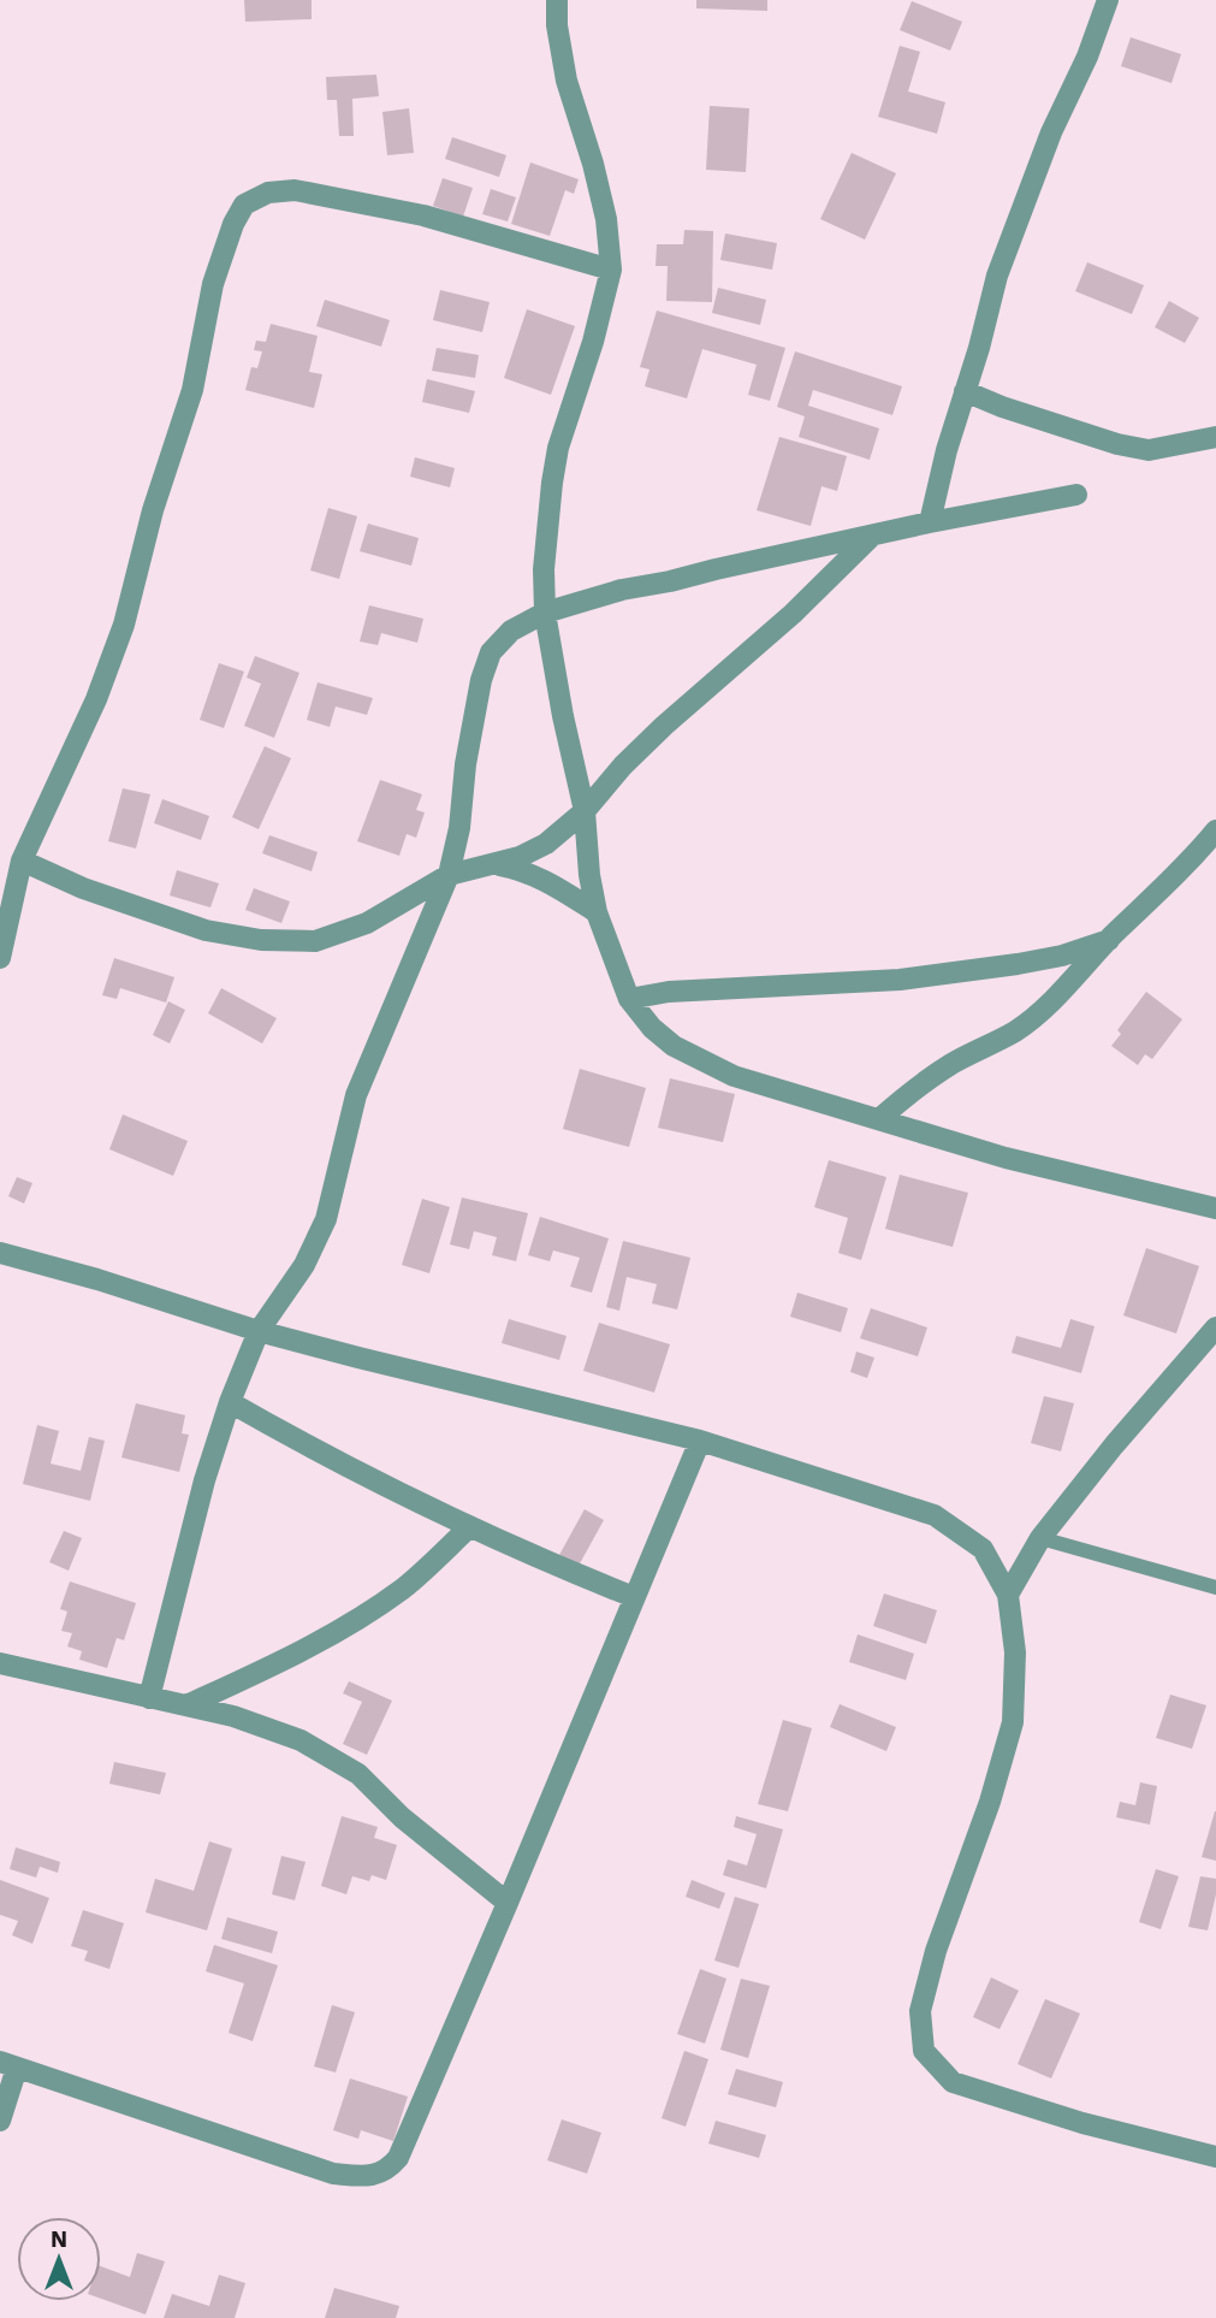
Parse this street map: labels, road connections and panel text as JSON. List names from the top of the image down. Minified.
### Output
{"north":"top"}
